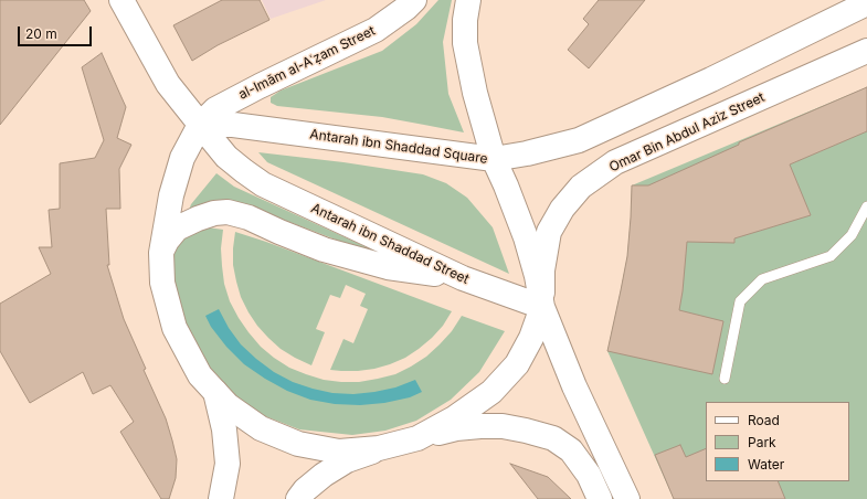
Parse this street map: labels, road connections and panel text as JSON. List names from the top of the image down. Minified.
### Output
{"streets":{"main road":["al-Imām al-Aʿẓam Street","Omar Bin Abdul Aziz Street","Antarah ibn Shaddad Square","Antarah ibn Shaddad Street"]},"crossings":[["al-Imām al-Aʿẓam Street","Antarah ibn Shaddad Square"],["al-Imām al-Aʿẓam Street","Antarah ibn Shaddad Street"],["Omar Bin Abdul Aziz Street","Antarah ibn Shaddad Square"],["Omar Bin Abdul Aziz Street","Antarah ibn Shaddad Street"],["Antarah ibn Shaddad Square","Antarah ibn Shaddad Street"]],"legend":["Road","Park","Water"],"scale_bar":"20 m"}
